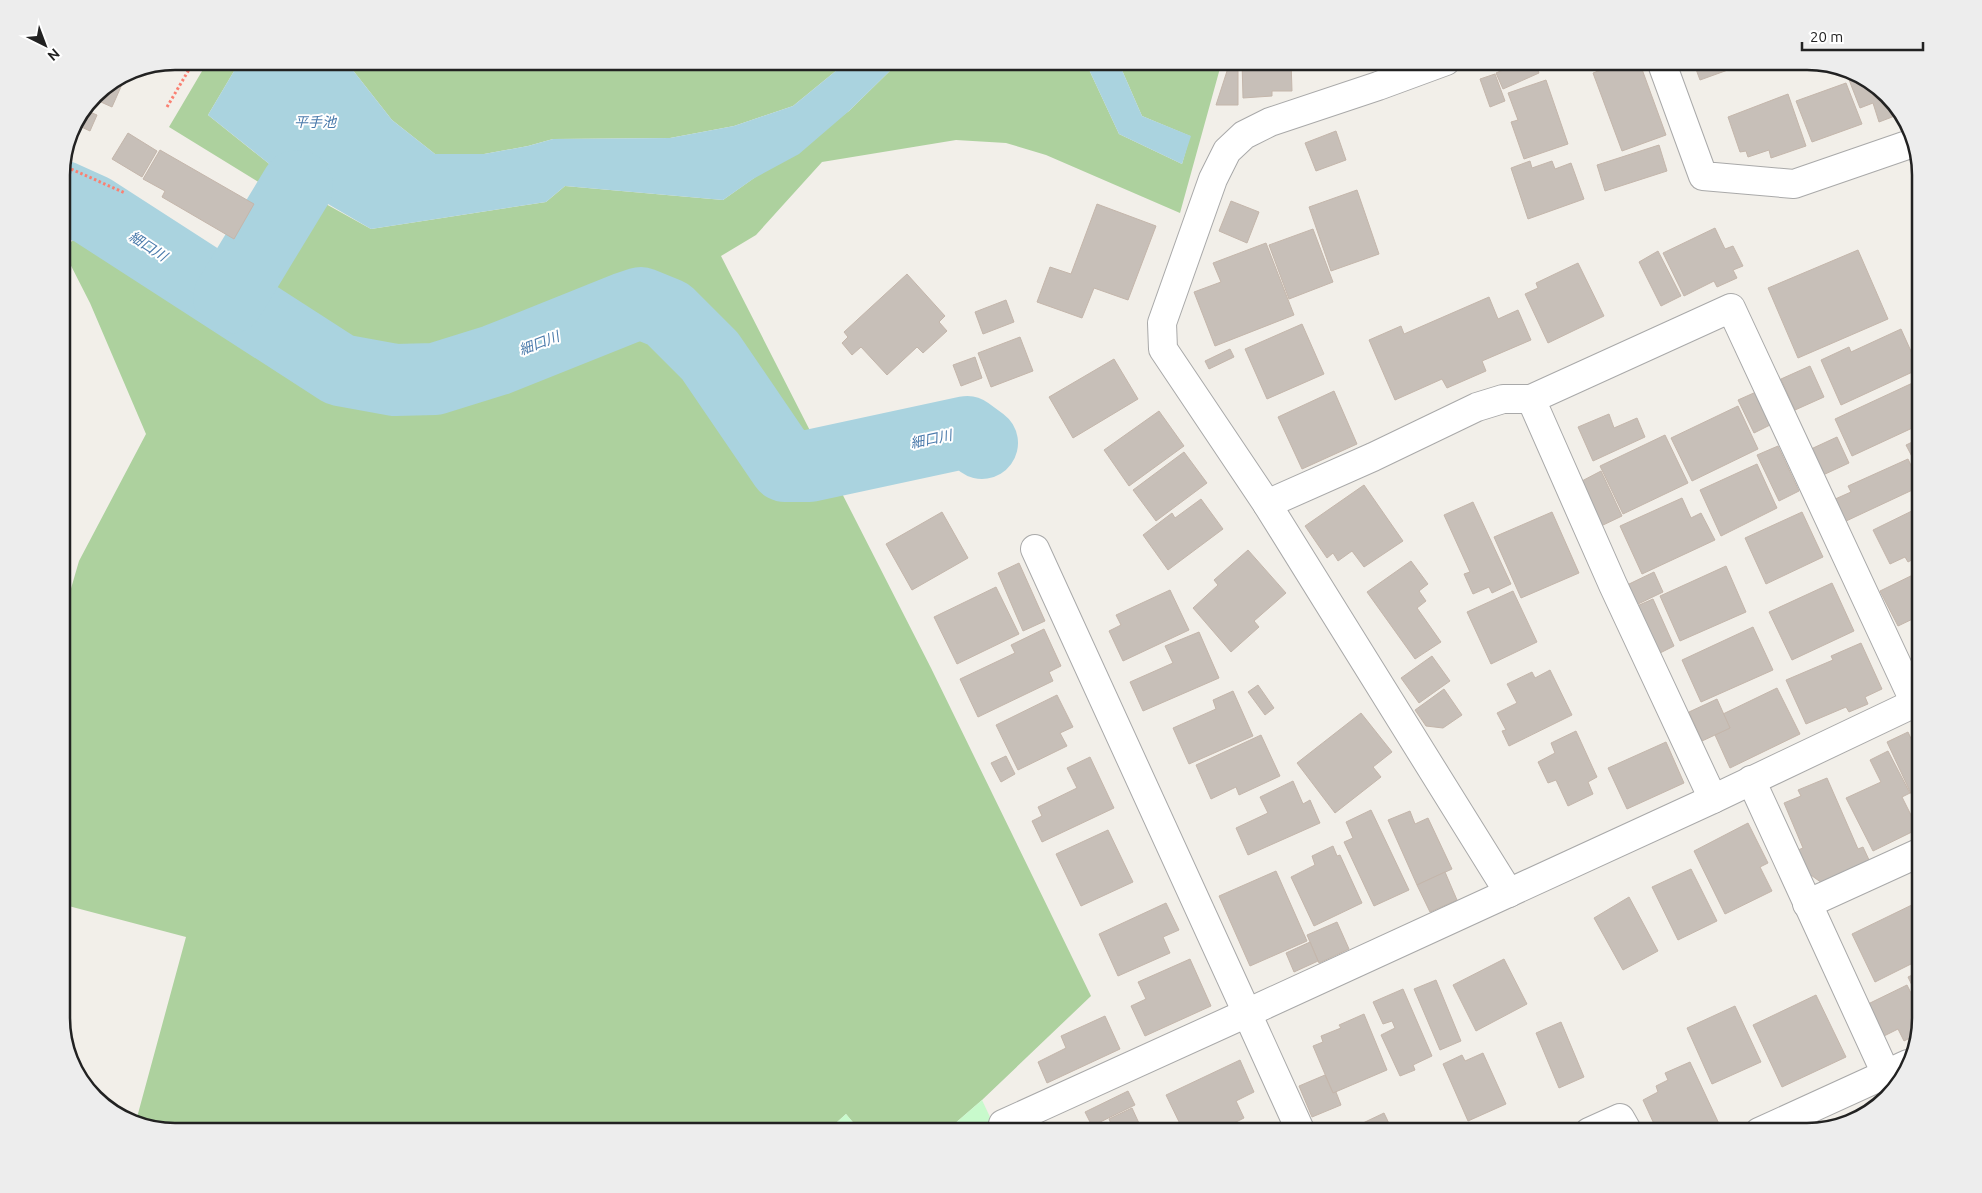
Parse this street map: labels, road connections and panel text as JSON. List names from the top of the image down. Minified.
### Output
{"water":["平手池","細口川"],"scale_bar":"20 m","north":"bottom right"}
